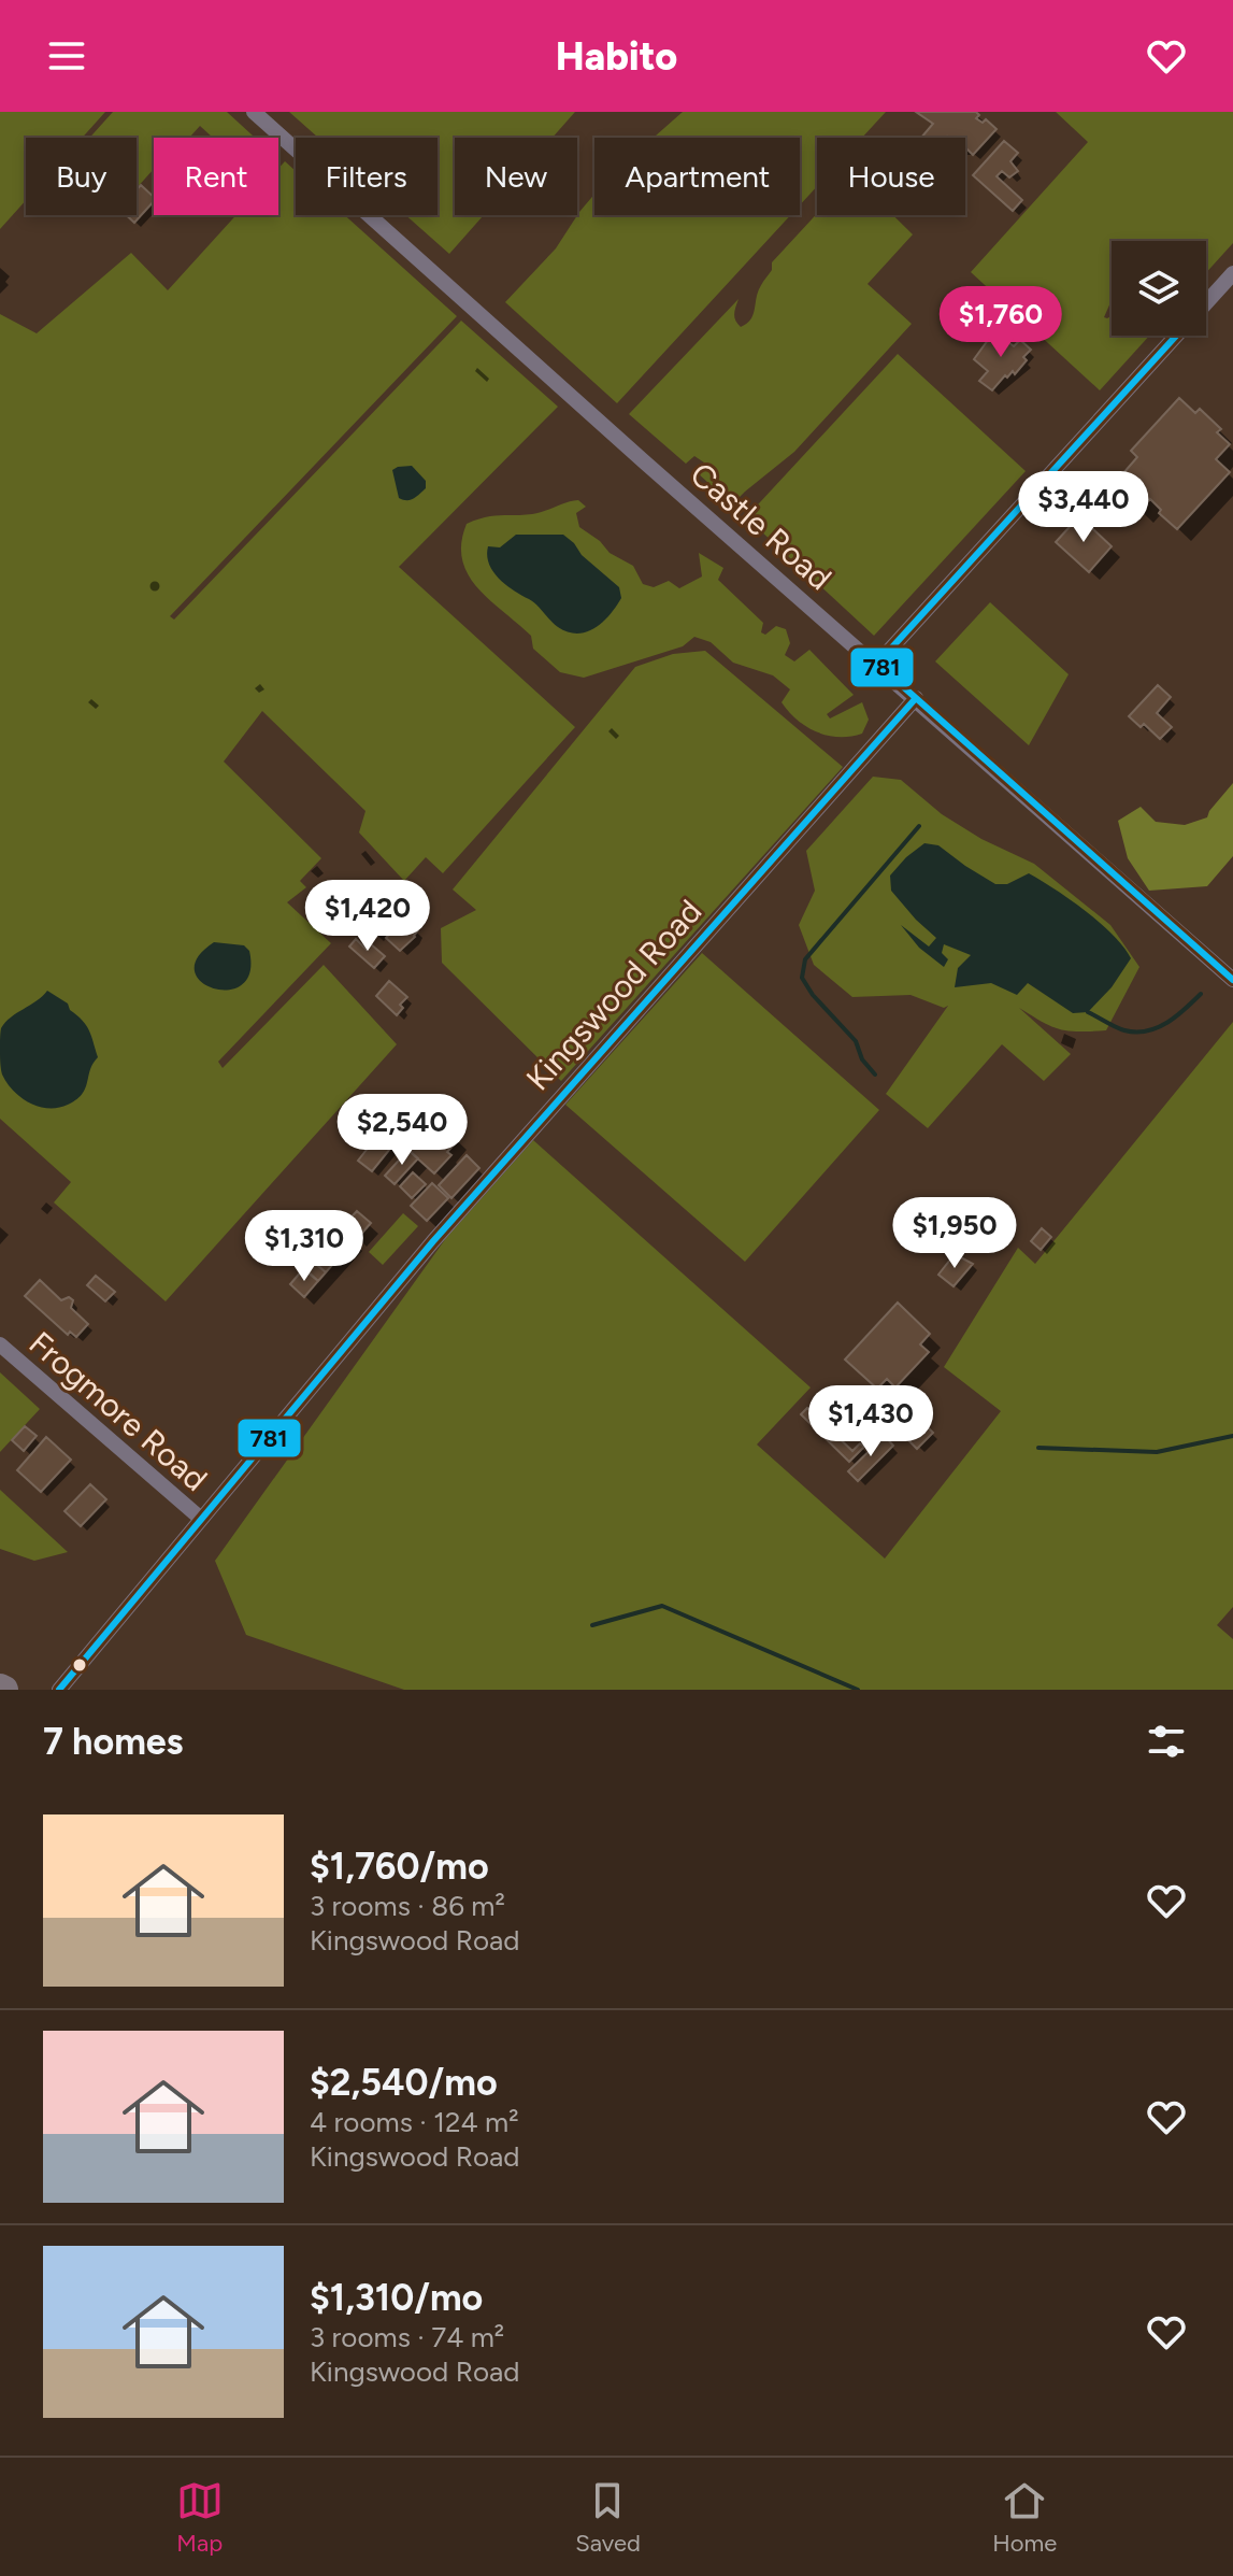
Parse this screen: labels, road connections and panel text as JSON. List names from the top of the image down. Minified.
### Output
{"streets":{"street":["Castle Road","Kingswood Road","Frogmore Road"]},"crossings":[["Castle Road","Kingswood Road"],["Kingswood Road","Frogmore Road"]],"lines":["transit line 781"],"page":{"header":"Habito","chip":["Buy","Rent","Filters","New","Apartment","House"],"price":["$1,760","$3,440","$1,420","$2,540","$1,950","$1,310","$1,430"],"heading":"7 homes","list":[{"name":"$1,760/mo","note":"3 rooms · 86 m² · Kingswood Road"},{"name":"$2,540/mo","note":"4 rooms · 124 m² · Kingswood Road"},{"name":"$1,310/mo","note":"3 rooms · 74 m² · Kingswood Road"}],"tabs":["Map","Saved","Home"]}}
